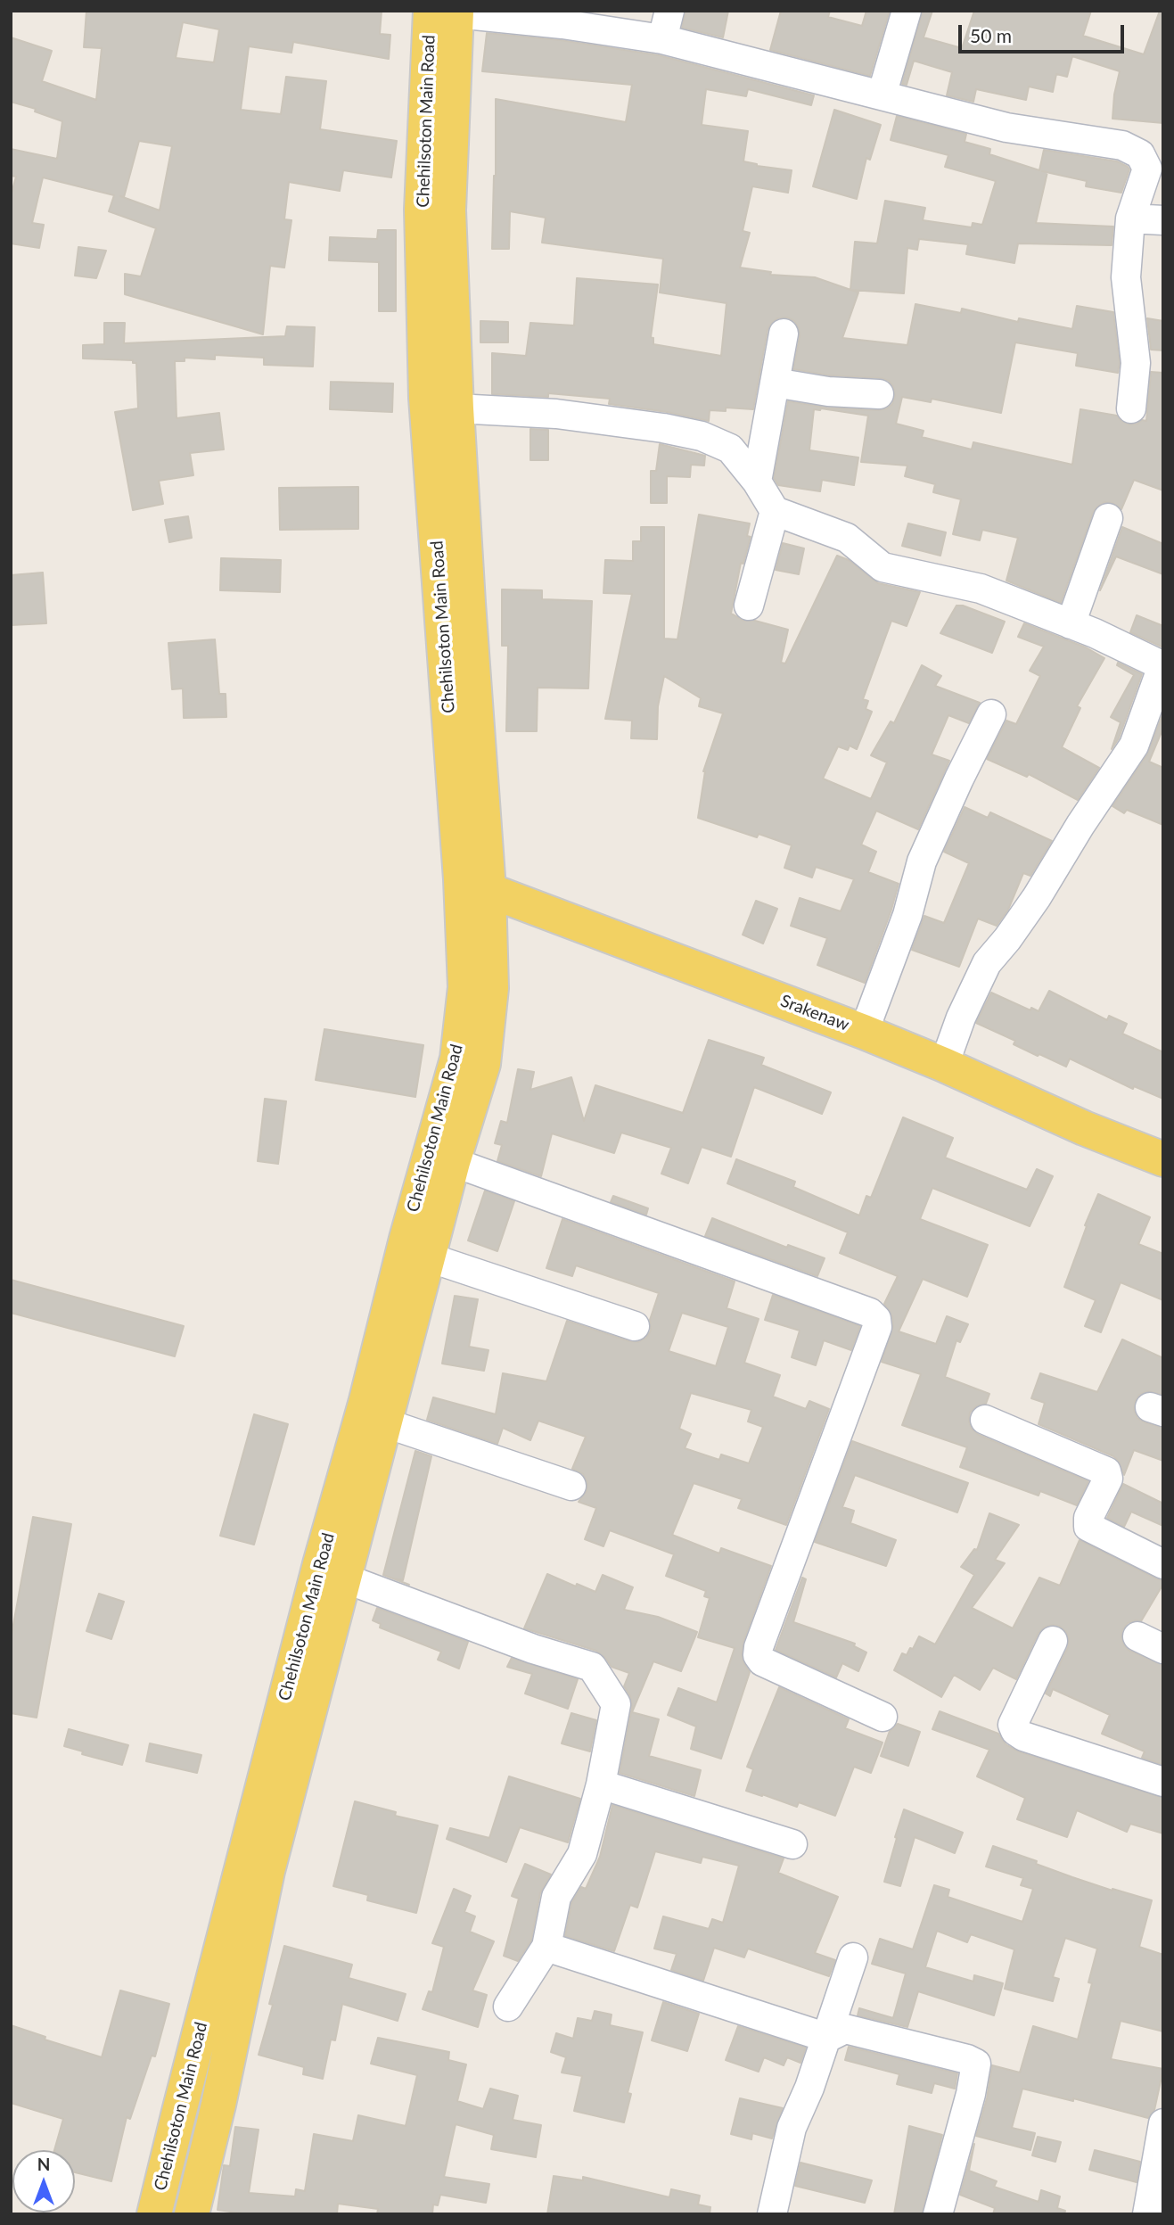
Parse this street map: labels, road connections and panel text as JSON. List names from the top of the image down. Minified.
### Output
{"streets":{"main road":["Chehilsoton Main Road","Srakenaw"]},"crossings":[["Chehilsoton Main Road","Srakenaw"]],"scale_bar":"50 m","north":"top"}
